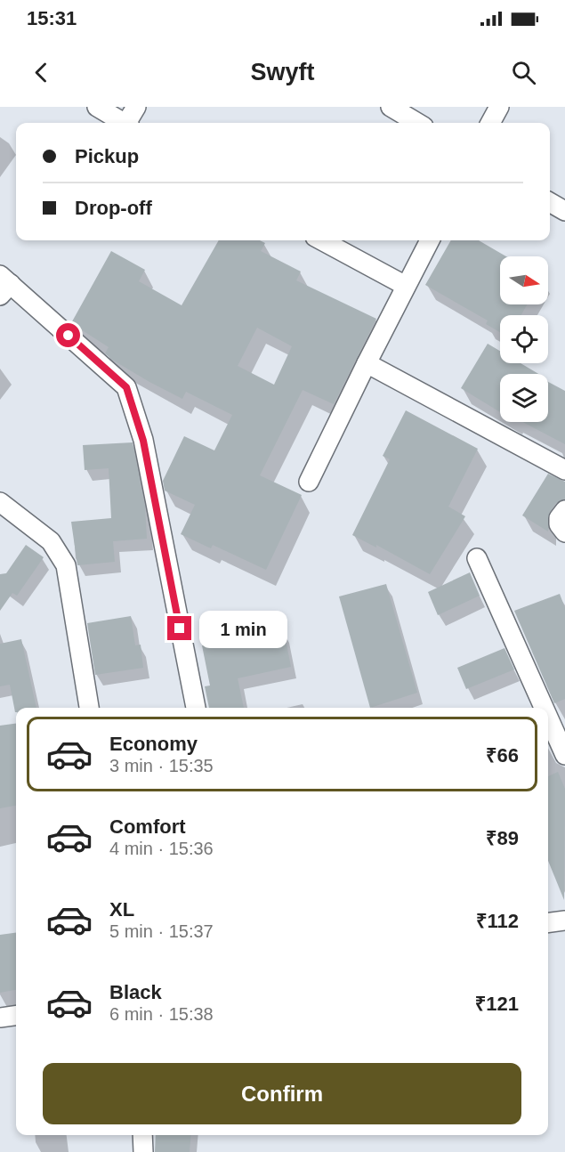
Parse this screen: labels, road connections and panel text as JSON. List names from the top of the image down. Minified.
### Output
{"north":"right","page":{"status":"15:31","header":"Swyft","banner":["Pickup","Drop-off"],"bubble":"1 min","list":[{"name":"Economy","note":"3 min · 15:35","value":"₹66"},{"name":"Comfort","note":"4 min · 15:36","value":"₹89"},{"name":"XL","note":"5 min · 15:37","value":"₹112"},{"name":"Black","note":"6 min · 15:38","value":"₹121"}],"buttons":"Confirm"}}
